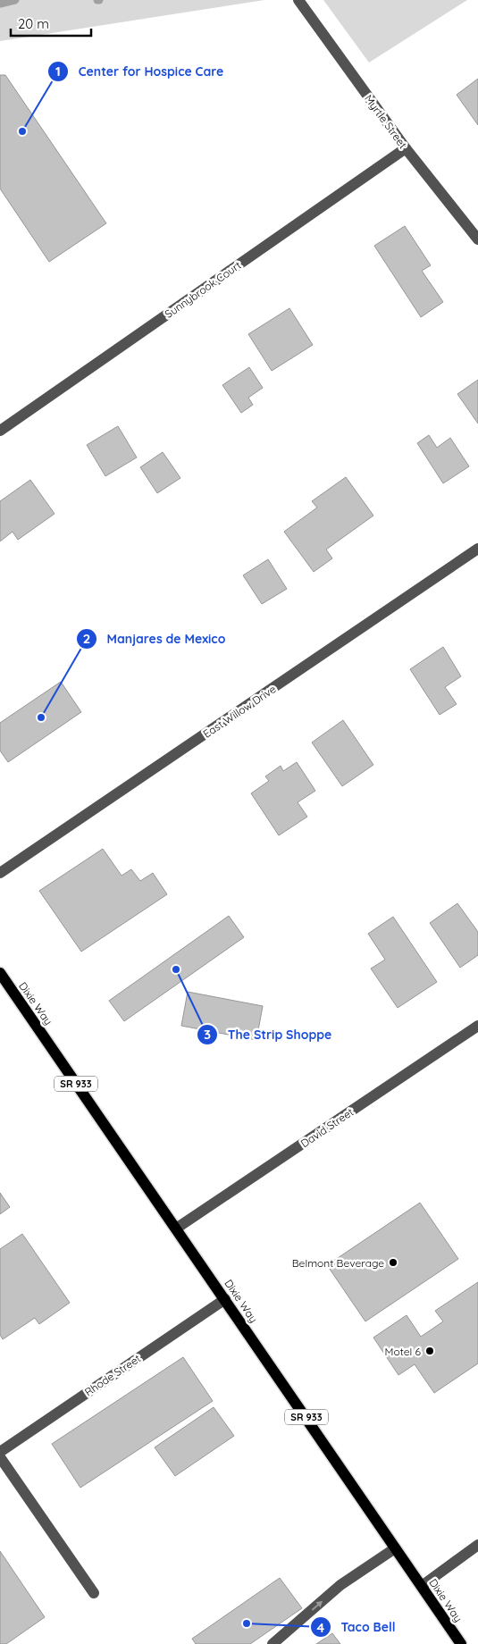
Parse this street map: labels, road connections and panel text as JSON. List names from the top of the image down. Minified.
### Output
{"streets":{"main road":["Dixie Way","SR 933"],"street":["Myrtle Street","Sunnybrook Court","East Willow Drive","David Street","Rhode Street"]},"crossings":[["Myrtle Street","Sunnybrook Court"],["Dixie Way","David Street"],["Dixie Way","Rhode Street"]],"places":["Center for Hospice Care","Manjares de Mexico","The Strip Shoppe","Belmont Beverage","Motel 6","Taco Bell"],"scale_bar":"20 m"}
